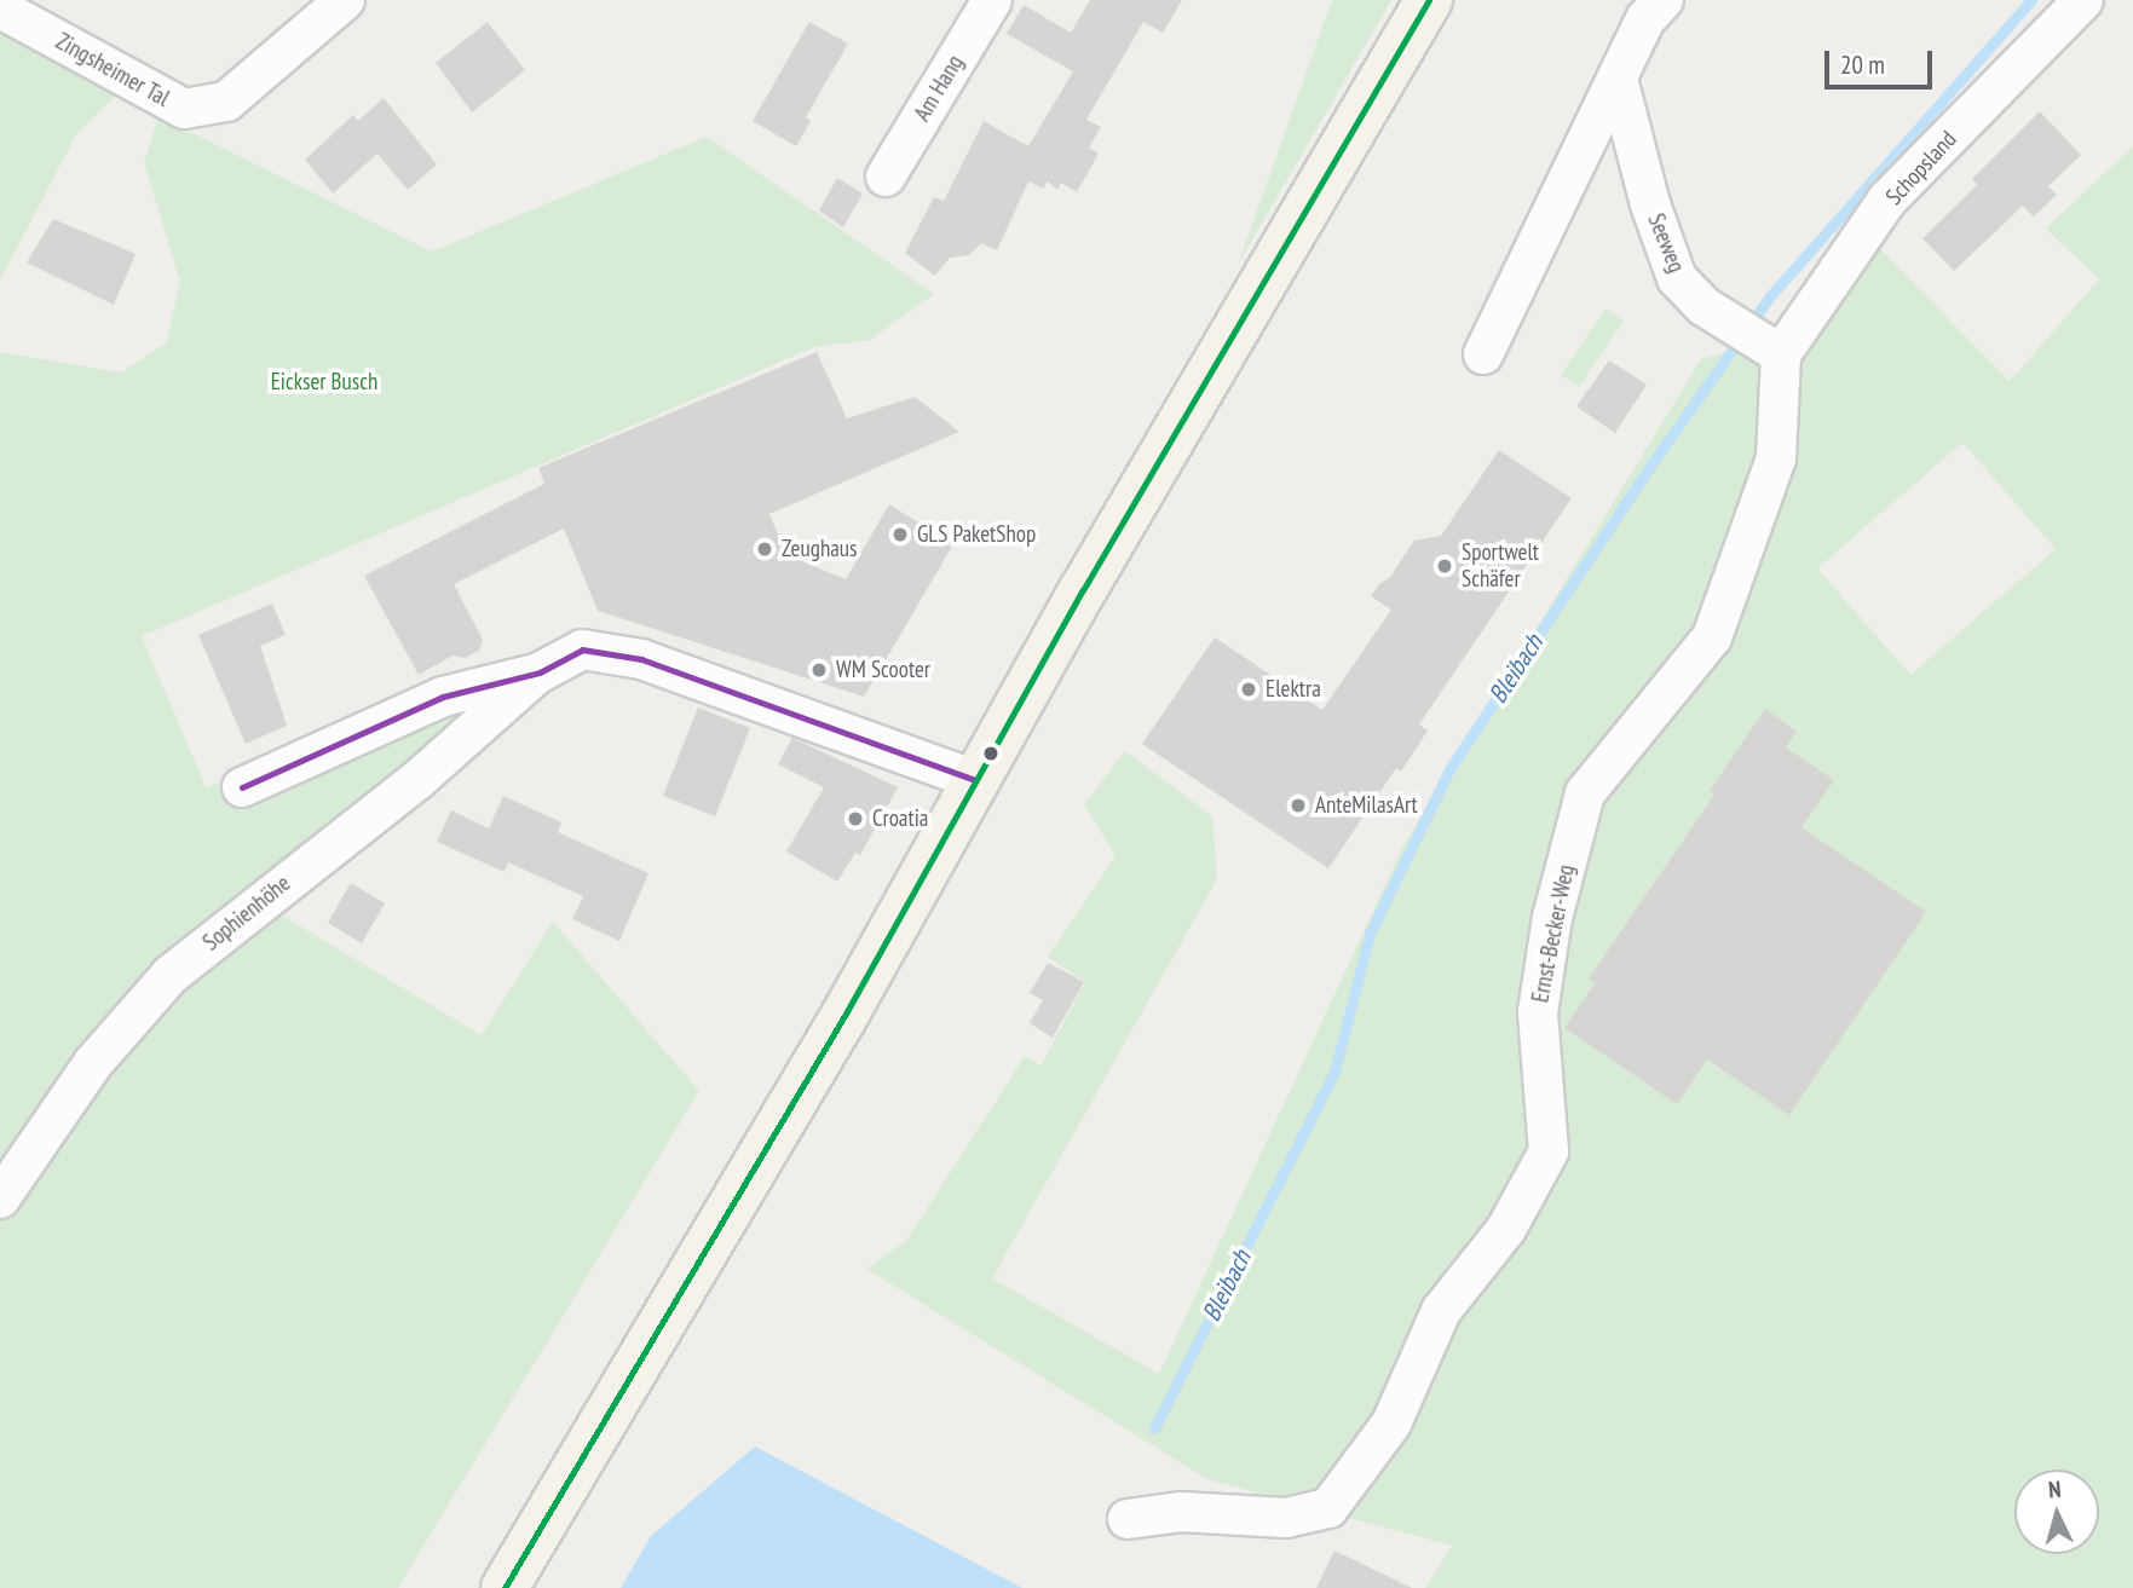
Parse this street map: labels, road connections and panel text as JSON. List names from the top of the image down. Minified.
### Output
{"streets":{"street":["Zingsheimer Tal","Am Hang","Schopsland","Seeweg","Sophienhöhe","Ernst-Becker-Weg"]},"crossings":[["Schopsland","Seeweg"],["Schopsland","Ernst-Becker-Weg"],["Seeweg","Ernst-Becker-Weg"]],"water":["Bleibach"],"parks":["Eickser Busch"],"places":["GLS PaketShop","Zeughaus","Sportwelt Schäfer","WM Scooter","Elektra","AnteMilasArt","Croatia"],"scale_bar":"20 m","north":"top"}
